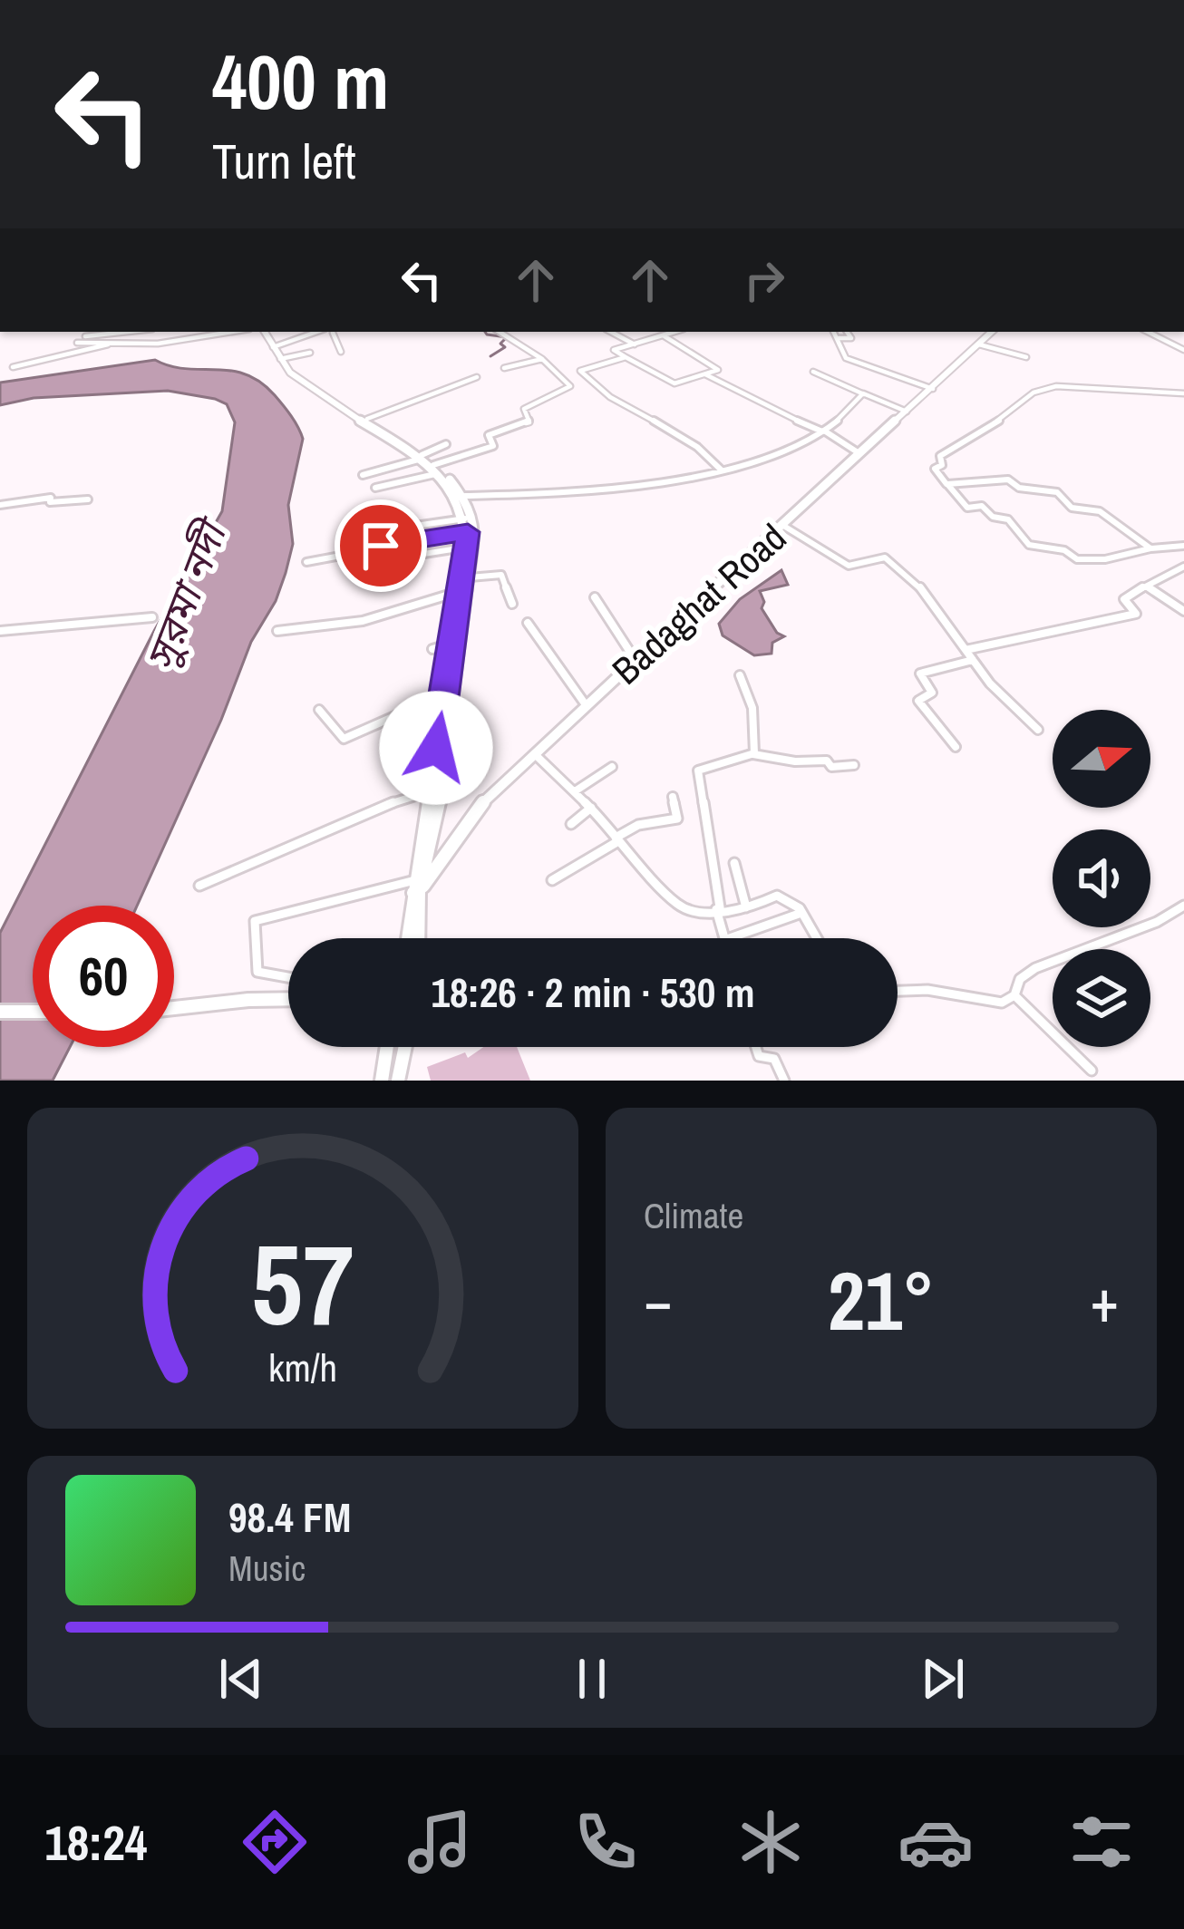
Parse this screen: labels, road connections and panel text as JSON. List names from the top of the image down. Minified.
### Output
{"streets":{"main road":["Badaghat Road"]},"water":["সুরমা নদী"],"north":"right","page":{"turn":["400 m","Turn left"],"limit":"60","trip":"18:26 · 2 min · 530 m","tile":"Climate","heat":["−","21°","+"],"song":["98.4 FM","Music"],"tabs":"18:24","gauge":["57","km/h"]}}
